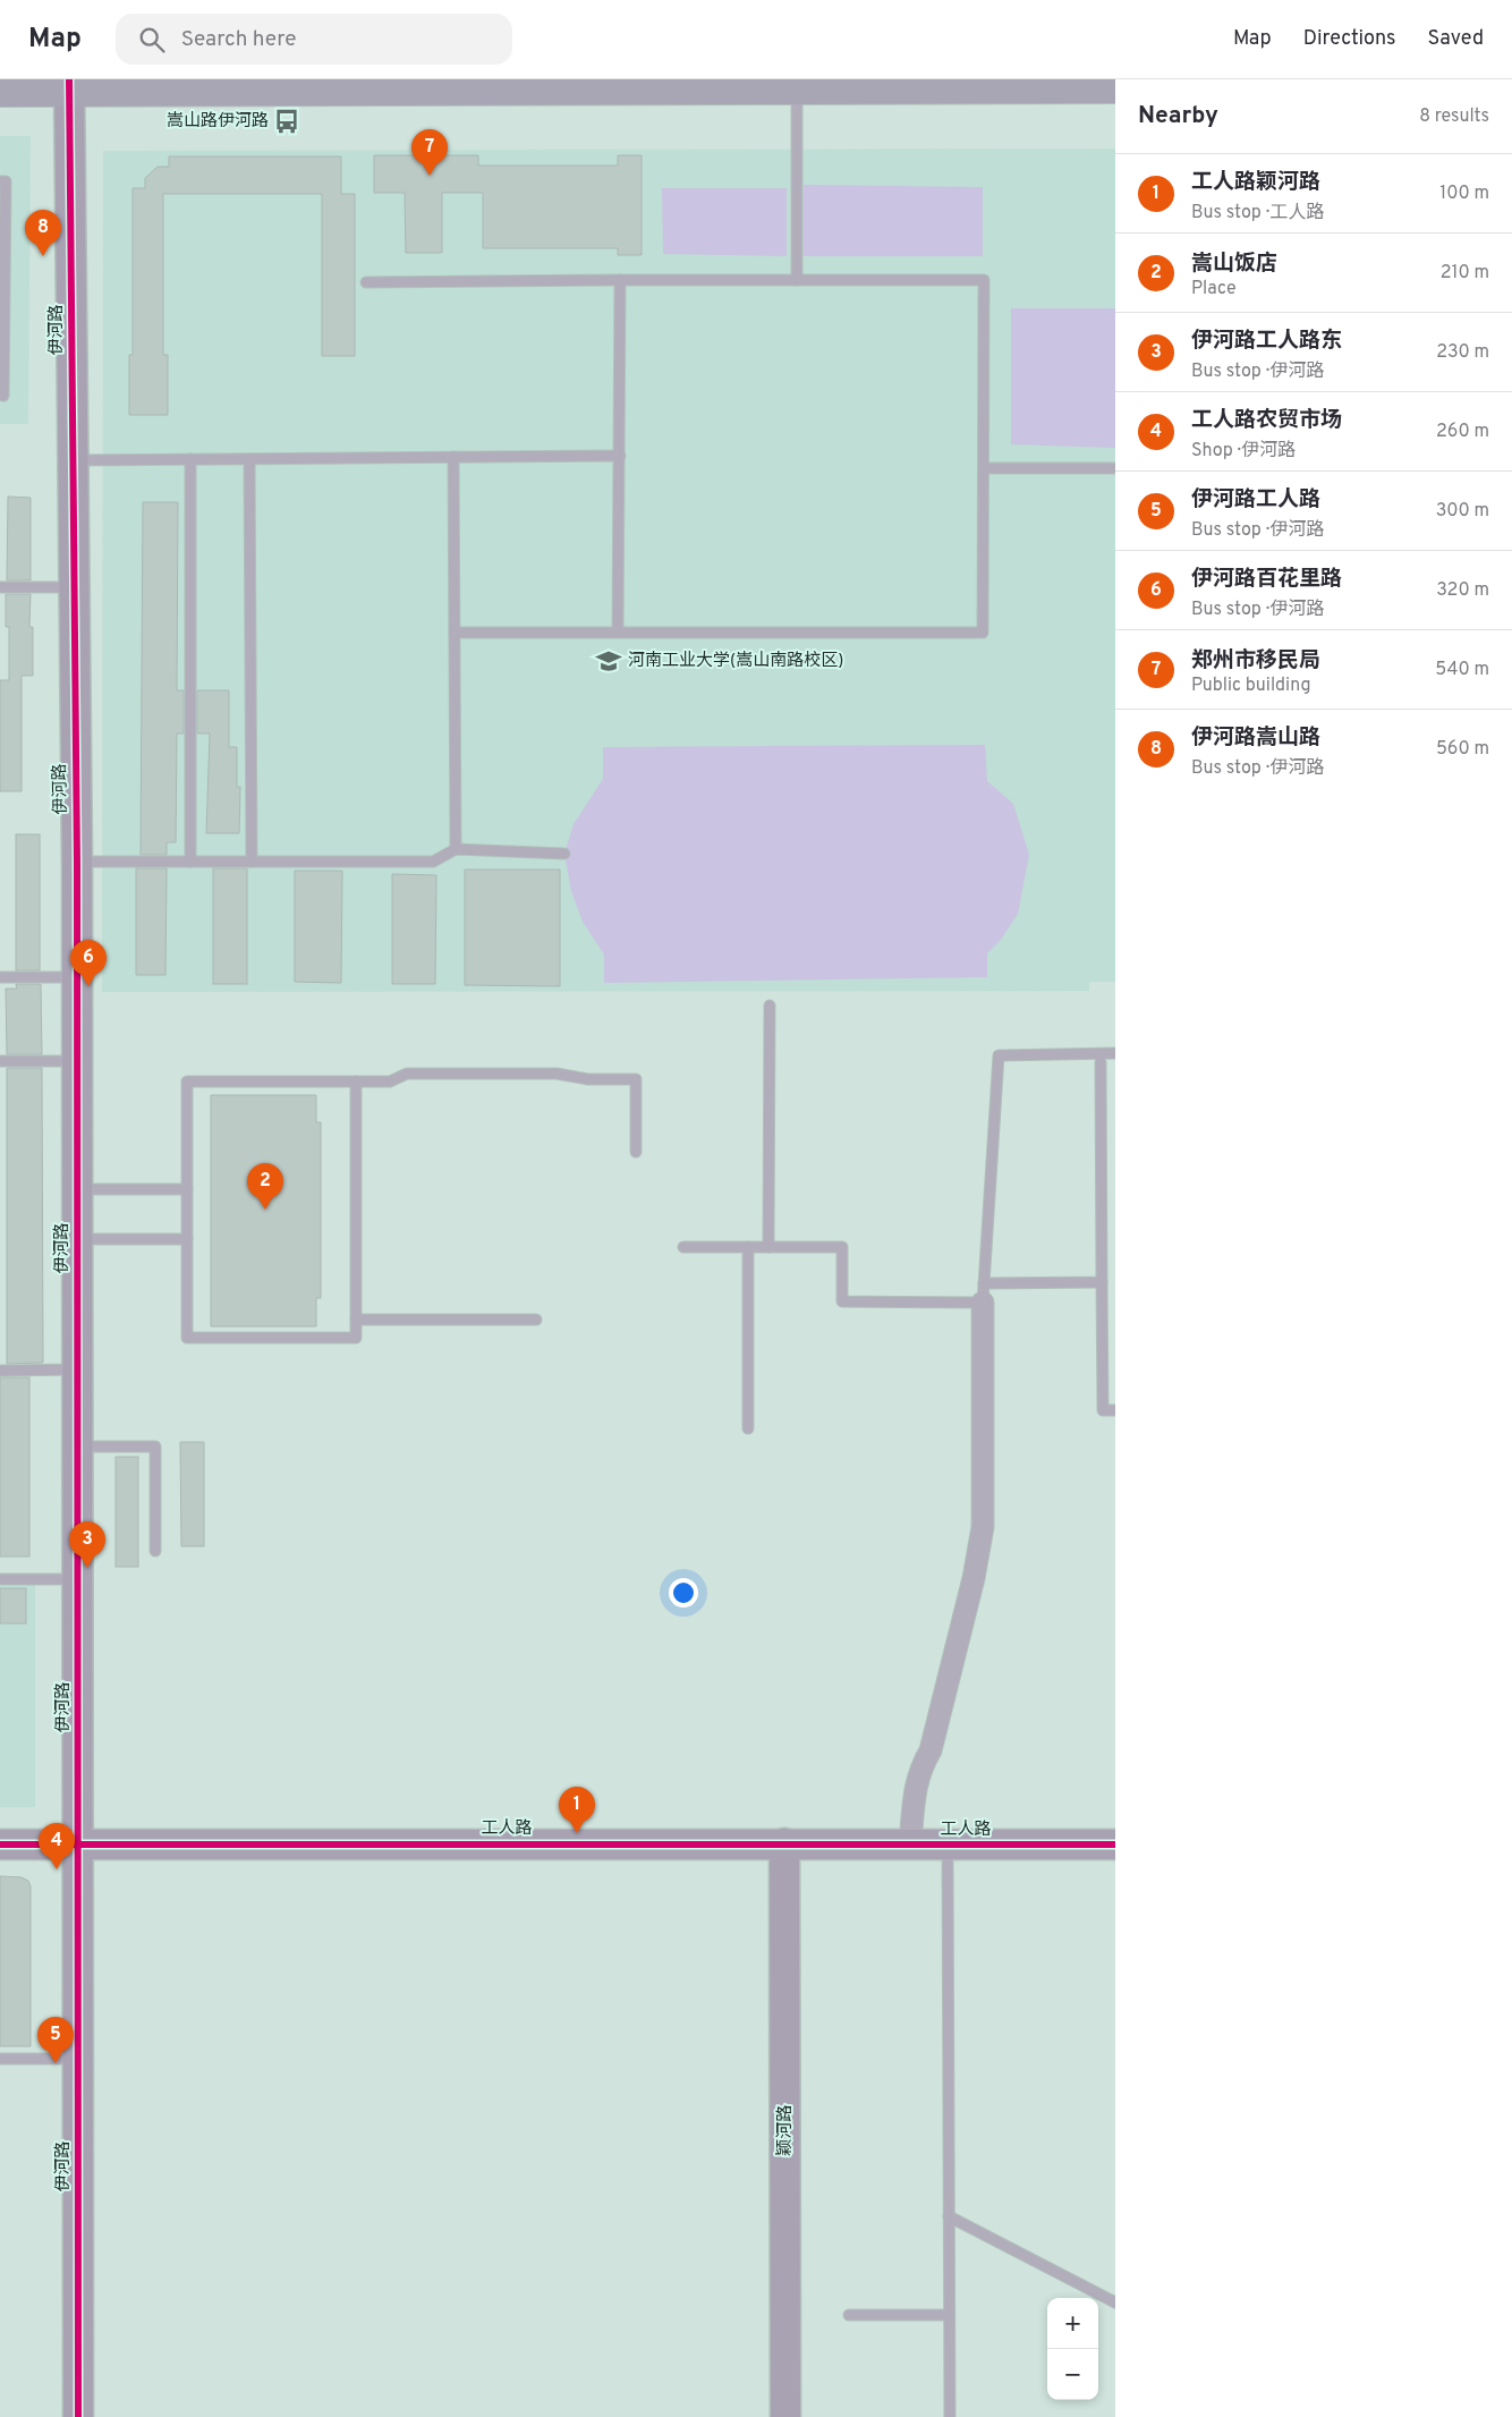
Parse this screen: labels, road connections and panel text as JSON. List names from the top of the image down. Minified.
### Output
{"streets":{"street":["伊河路","工人路","颖河路"]},"crossings":[["伊河路","工人路"],["工人路","颖河路"]],"places":{"bus stop":["嵩山路伊河路"],"school or university":["河南工业大学(嵩山南路校区)"]},"page":{"header":"Map","search":"Search here","nav":["Map","Directions","Saved"],"heading":["Nearby","8 results"],"pins":["7","8","6","2","3","1","4","5"],"list":[{"mark":"1","name":"工人路颖河路","note":"Bus stop · 工人路","value":"100 m"},{"mark":"2","name":"嵩山饭店","note":"Place","value":"210 m"},{"mark":"3","name":"伊河路工人路东","note":"Bus stop · 伊河路","value":"230 m"},{"mark":"4","name":"工人路农贸市场","note":"Shop · 伊河路","value":"260 m"},{"mark":"5","name":"伊河路工人路","note":"Bus stop · 伊河路","value":"300 m"},{"mark":"6","name":"伊河路百花里路","note":"Bus stop · 伊河路","value":"320 m"},{"mark":"7","name":"郑州市移民局","note":"Public building","value":"540 m"},{"mark":"8","name":"伊河路嵩山路","note":"Bus stop · 伊河路","value":"560 m"}],"map_buttons":["+","−"]}}
